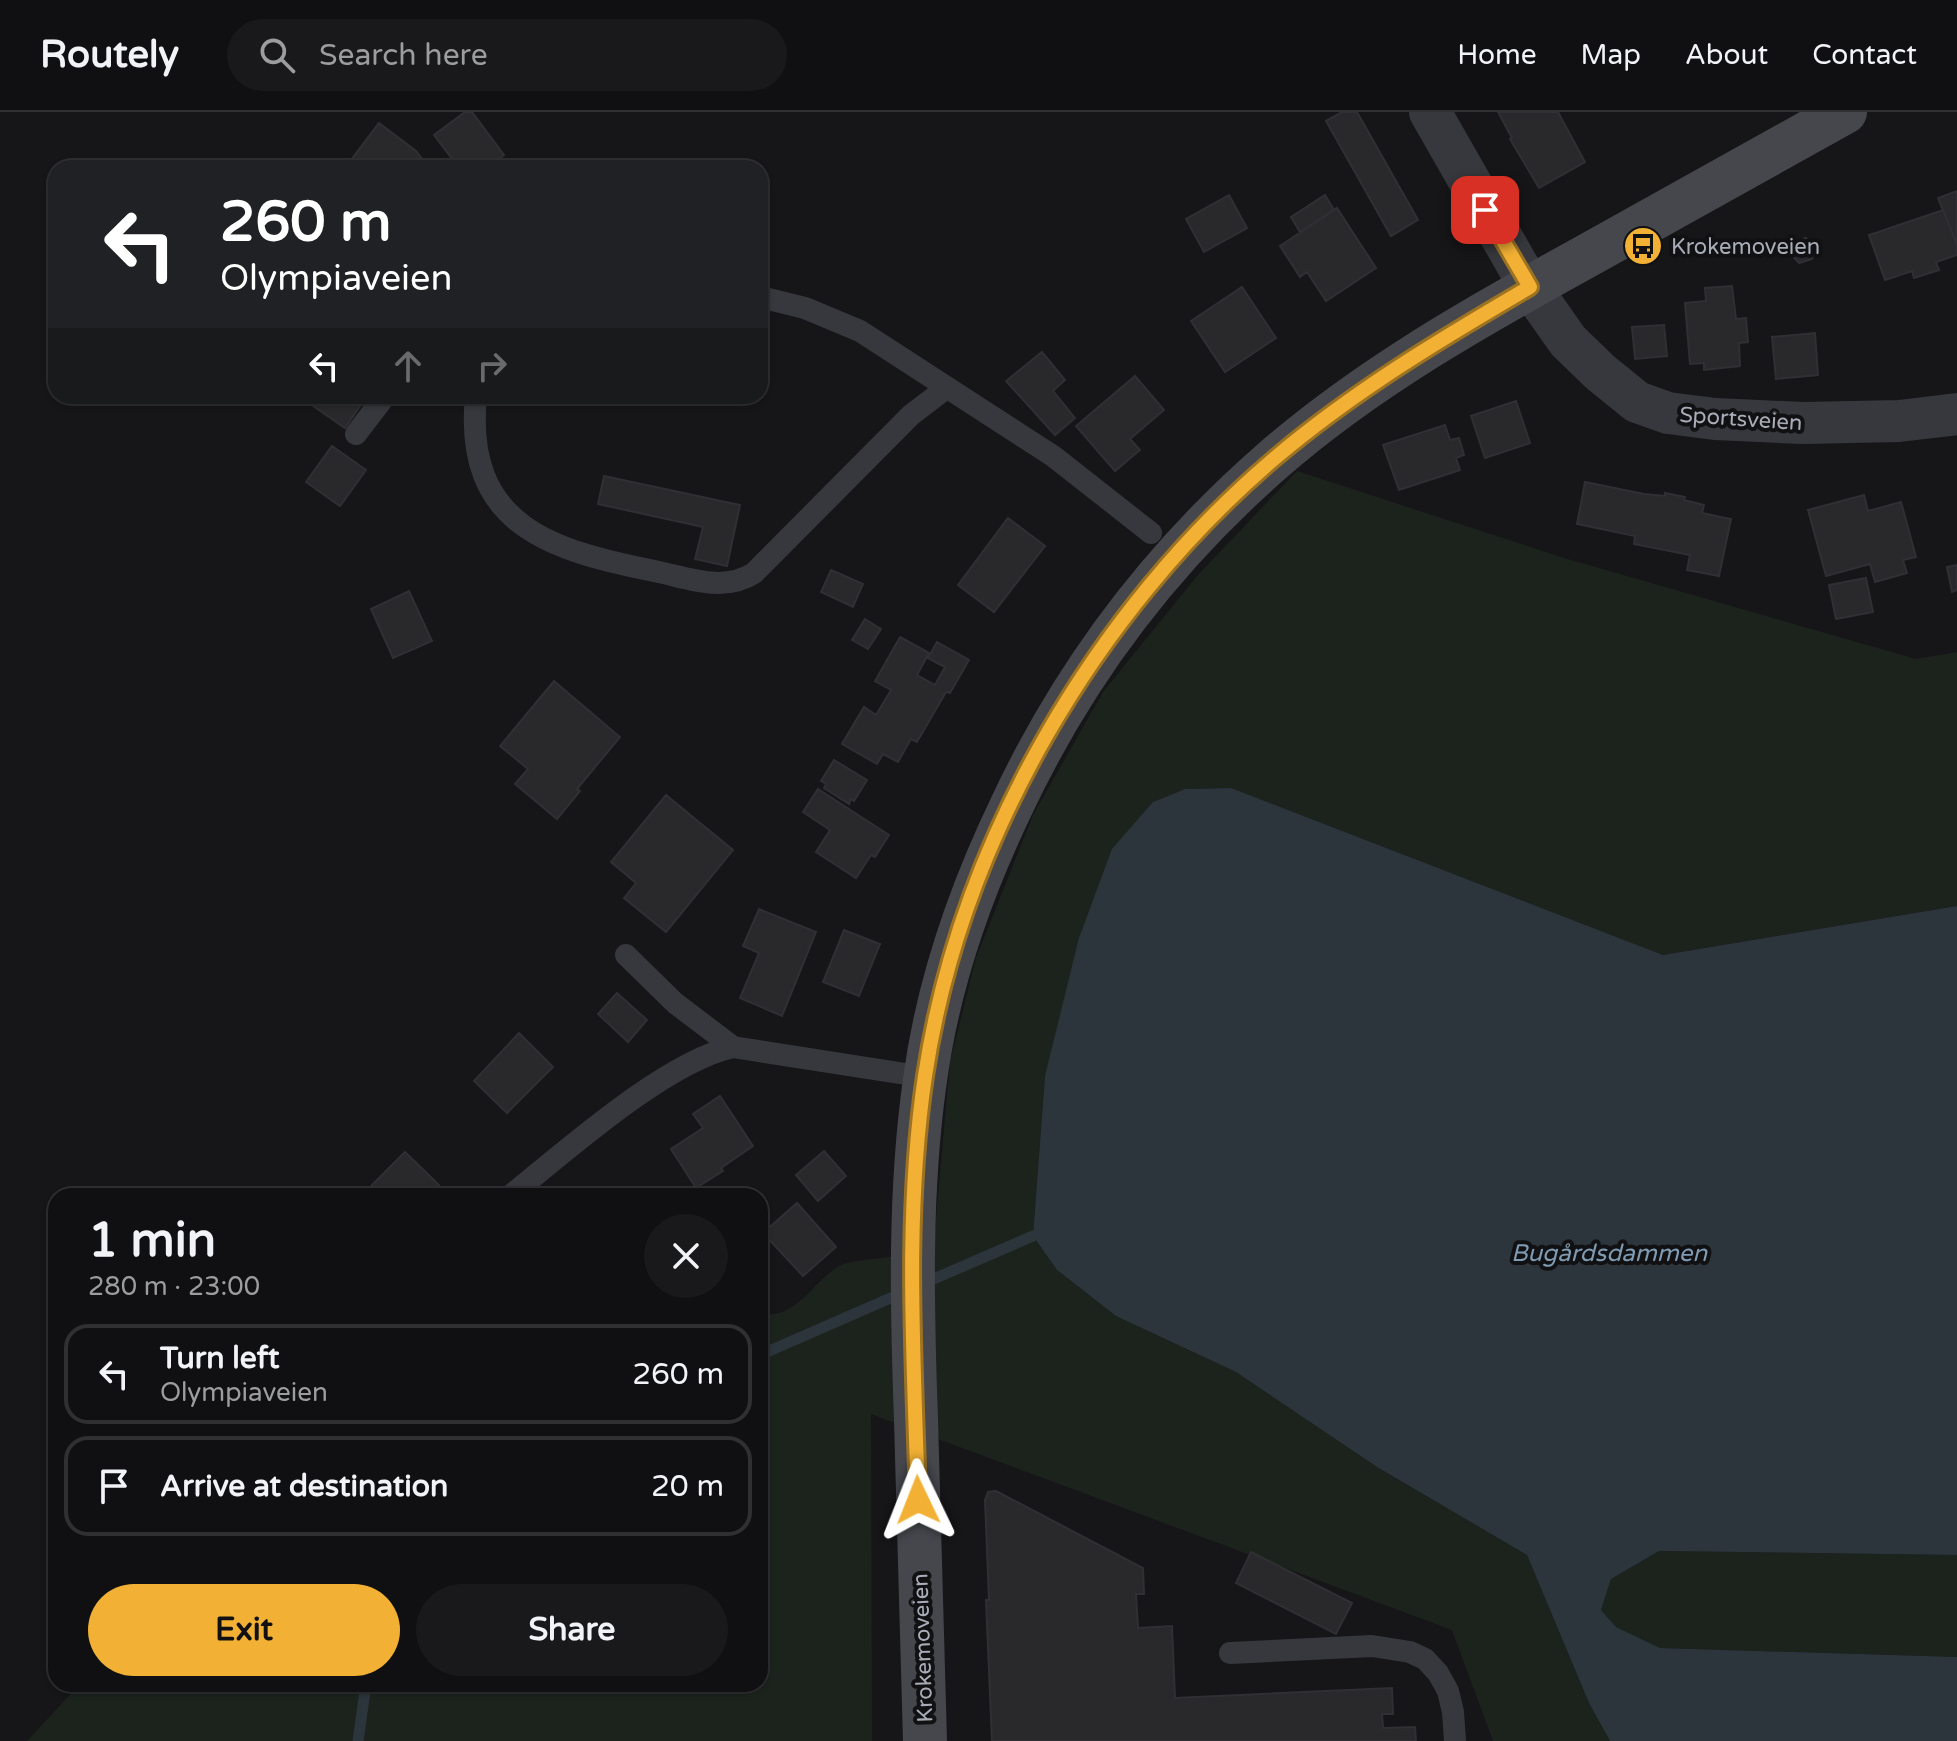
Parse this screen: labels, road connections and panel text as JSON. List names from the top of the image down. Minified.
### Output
{"streets":{"main road":["Krokemoveien"],"street":["Sportsveien"]},"crossings":[["Sportsveien","Krokemoveien"]],"water":["Bugårdsdammen"],"places":{"bus stop":["Krokemoveien"]},"page":{"header":"Routely","search":"Search here","nav":["Home","Map","About","Contact"],"turn":["260 m","Olympiaveien"],"heading":["1 min","280 m · 23:00"],"list":[{"name":"Turn left","note":"Olympiaveien","value":"260 m"},{"name":"Arrive at destination","value":"20 m"}],"buttons":["Exit","Share"]}}
